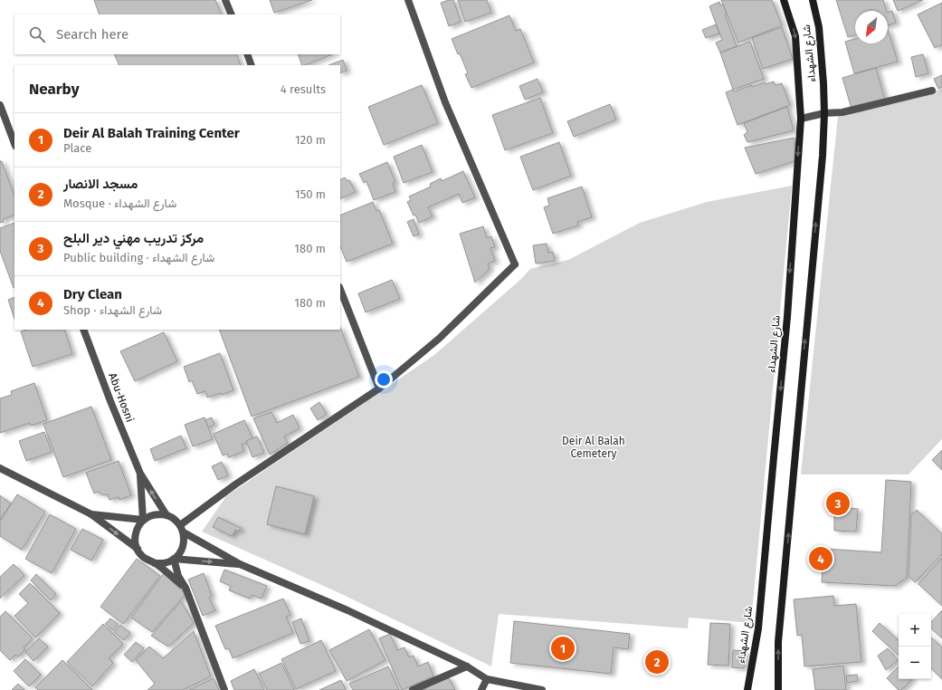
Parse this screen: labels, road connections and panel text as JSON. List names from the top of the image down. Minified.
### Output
{"streets":{"main road":["شارع الشهداء"],"street":["Abu-Hosni"]},"parks":["Deir Al Balah Cemetery"],"north":"bottom left","page":{"search":"Search here","heading":["Nearby","4 results"],"list":[{"mark":"1","name":"Deir Al Balah Training Center","note":"Place","value":"120 m"},{"mark":"2","name":"مسجد الانصار","note":"Mosque · شارع الشهداء","value":"150 m"},{"mark":"3","name":"مركز تدريب مهني دير البلح","note":"Public building · شارع الشهداء","value":"180 m"},{"mark":"4","name":"Dry Clean","note":"Shop · شارع الشهداء","value":"180 m"}],"pins":["3","4","1","2"],"map_buttons":["+","−"]}}
